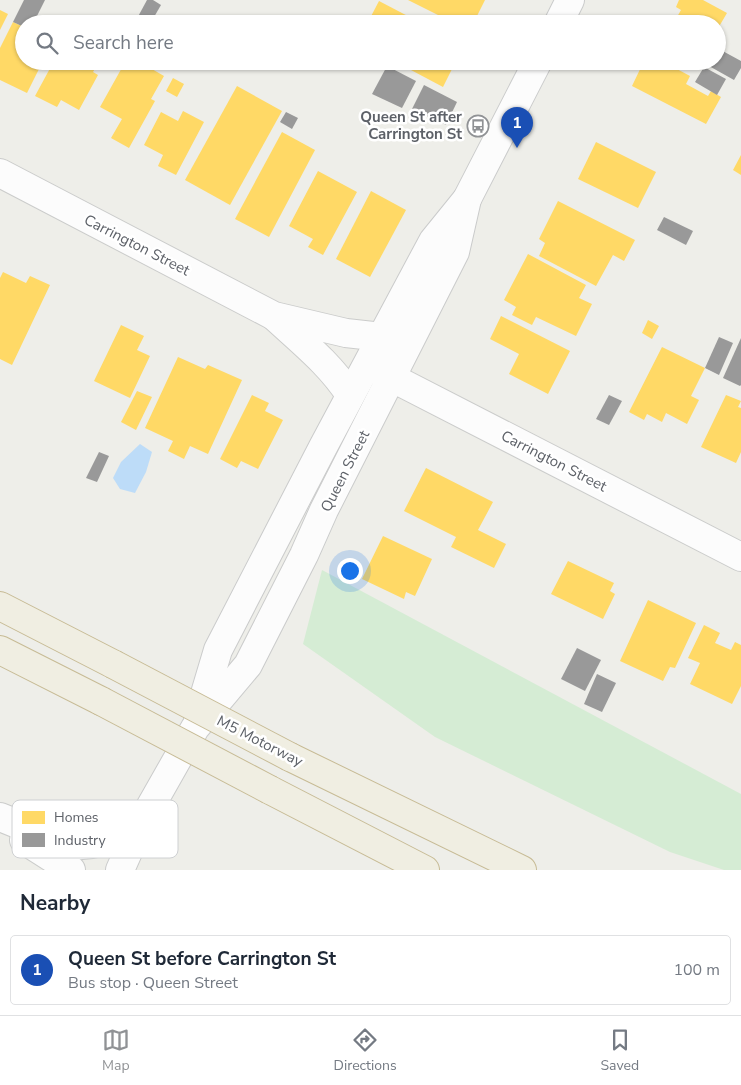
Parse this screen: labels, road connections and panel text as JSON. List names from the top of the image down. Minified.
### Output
{"streets":{"highway":["M5 Motorway"],"main road":["Carrington Street","Queen Street"]},"crossings":[["Carrington Street","Queen Street"]],"places":{"bus stop":["Queen St after Carrington St"]},"legend":["Homes","Industry"],"page":{"search":"Search here","pins":"1","heading":"Nearby","list":[{"mark":"1","name":"Queen St before Carrington St","note":"Bus stop · Queen Street","value":"100 m"}],"nav":["Map","Directions","Saved"]}}
